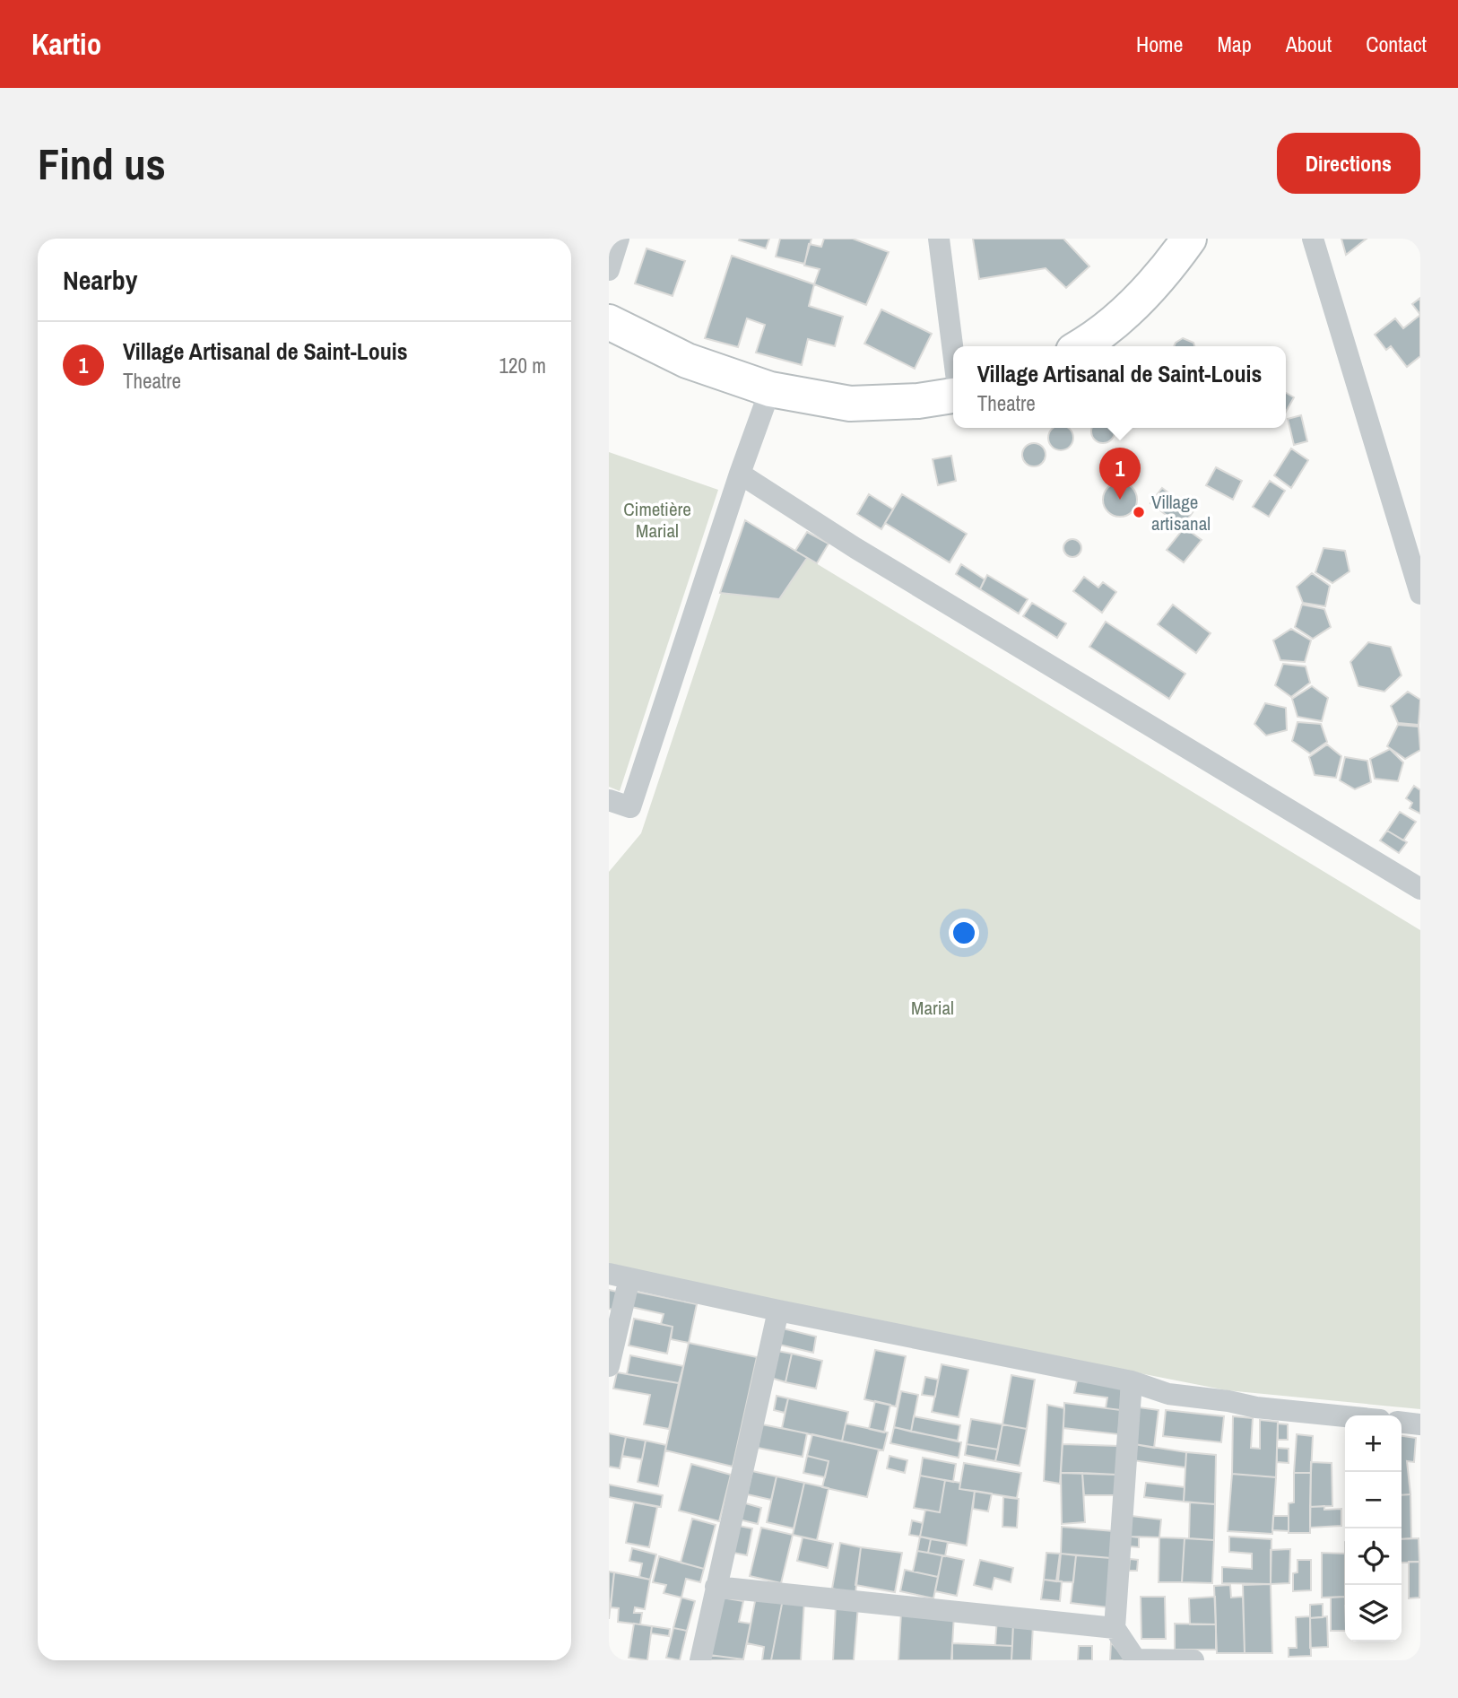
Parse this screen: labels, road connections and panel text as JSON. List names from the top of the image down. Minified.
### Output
{"parks":["Cimetière Marial","Marial"],"places":["Village artisanal"],"page":{"header":"Kartio","nav":["Home","Map","About","Contact"],"buttons":"Directions","title":"Find us","heading":"Nearby","list":[{"mark":"1","name":"Village Artisanal de Saint-Louis","note":"Theatre","value":"120 m"}],"popup":["Village Artisanal de Saint-Louis","Theatre"],"pins":"1","map_buttons":["+","−"]}}
